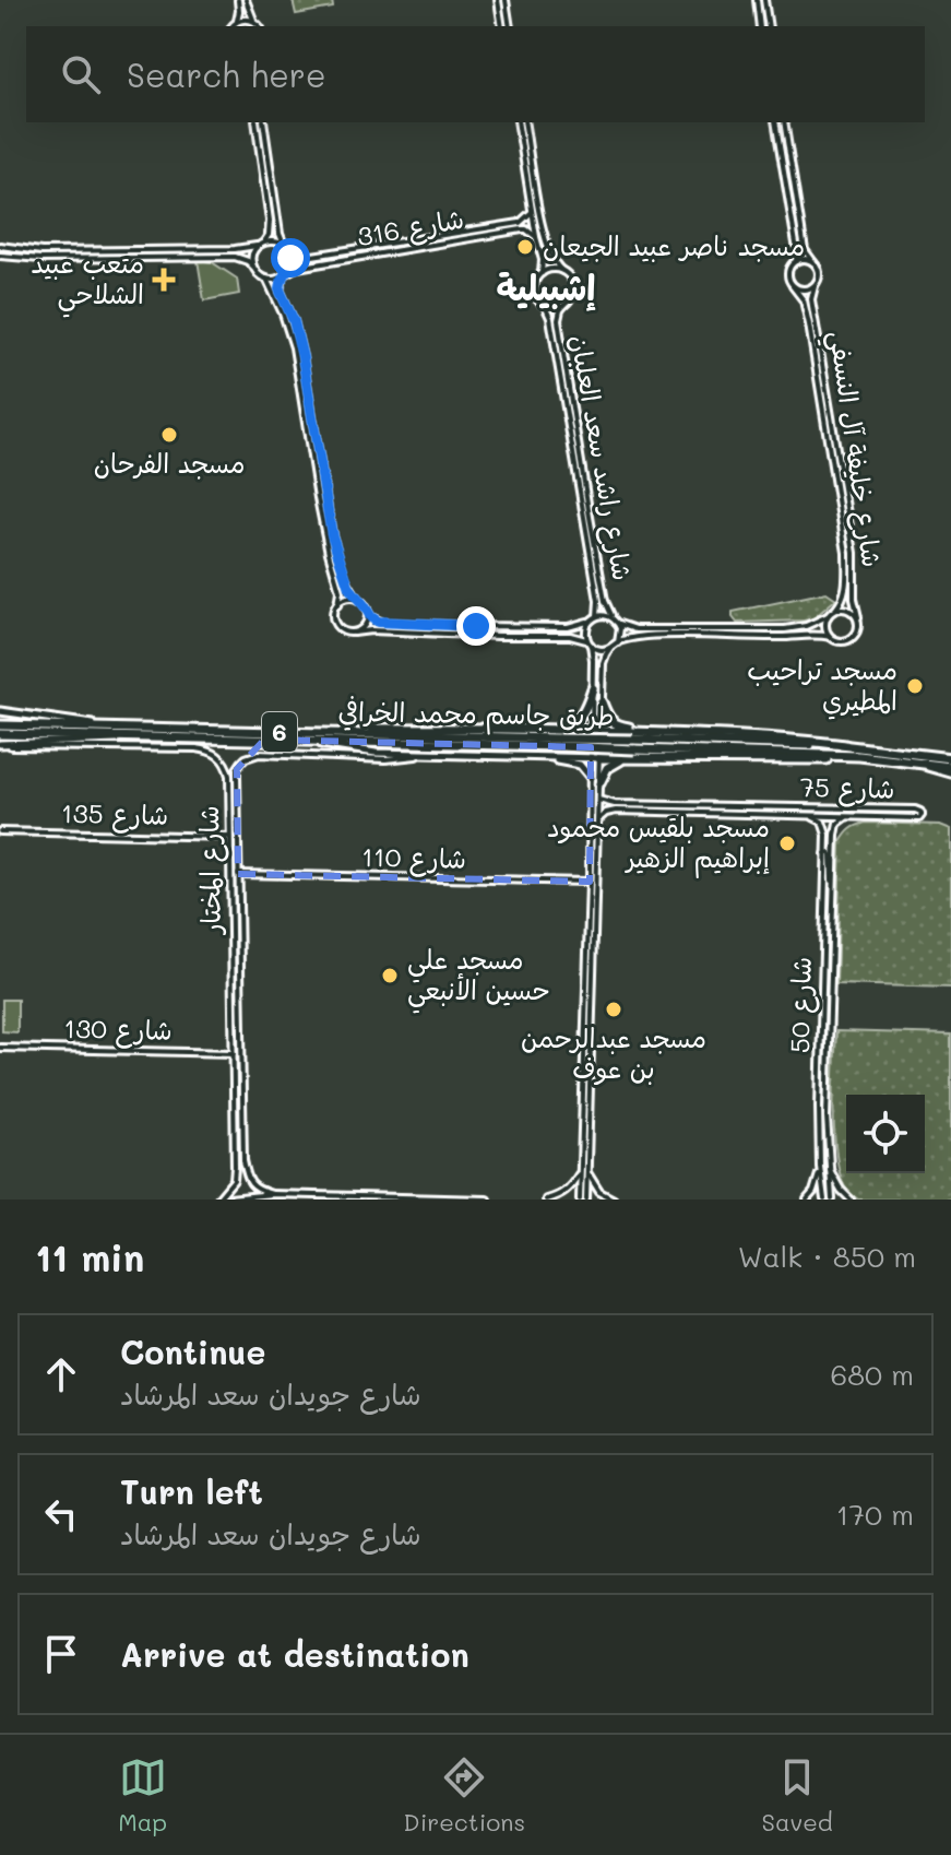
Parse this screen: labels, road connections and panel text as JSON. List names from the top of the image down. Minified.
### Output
{"streets":{"highway":["طريق جاسم محمد الخرافي","6"],"street":["شارع 316","شارع خليفة آل النسفي","شارع راشد سعد العلبان","شارع 75","شارع 135","شارع 110","شارع المختار","شارع 50","شارع 130"]},"crossings":[["شارع 75","شارع 50"],["شارع 135","شارع المختار"],["شارع 110","شارع المختار"],["شارع المختار","شارع 130"]],"districts":["إشبيلية"],"places":{"other":["مسجد ناصر عبيد الجيعان","مسجد الفرحان","مسجد تراحيب المطيري","مسجد بلقيس محمود إبراهيم الزهير","مسجد علي حسين الأنبعي","مسجد عبدالرحمن بن عوف"],"health":["متعب عبيد الشلاحي"]},"page":{"search":"Search here","heading":["11 min","Walk · 850 m"],"list":[["Continue","شارع جويدان سعد المرشاد","680 m"],["Turn left","شارع جويدان سعد المرشاد","170 m"],"Arrive at destination"],"nav":["Map","Directions","Saved"]}}
